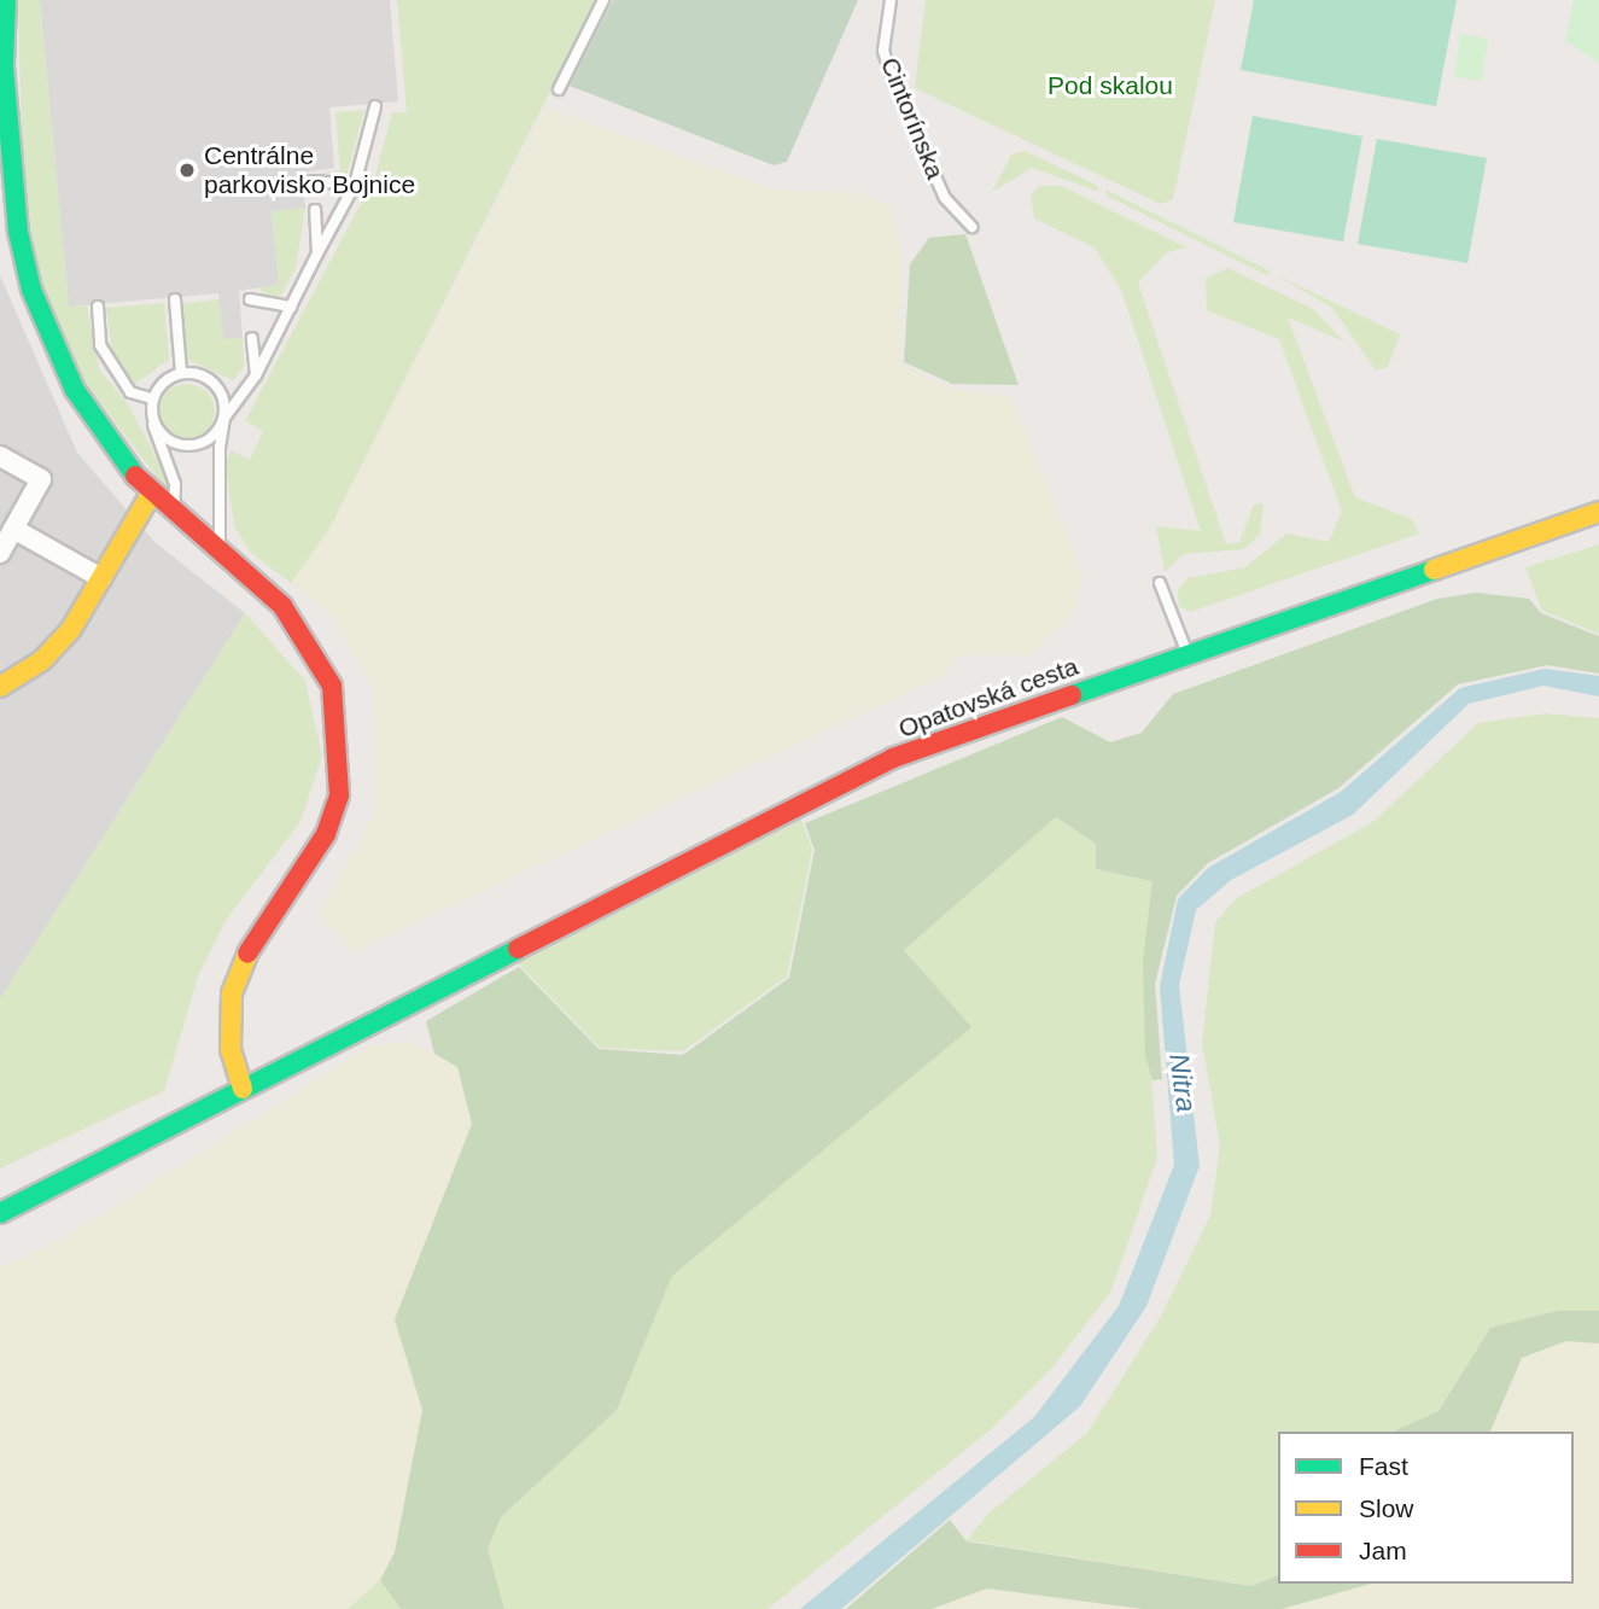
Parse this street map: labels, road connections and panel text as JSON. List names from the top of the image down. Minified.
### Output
{"streets":{"street":["Opatovská cesta"],"lane":["Cintorínska"]},"water":["Nitra"],"parks":["Pod skalou"],"places":["Centrálne parkovisko Bojnice"],"legend":["Fast","Slow","Jam"]}
